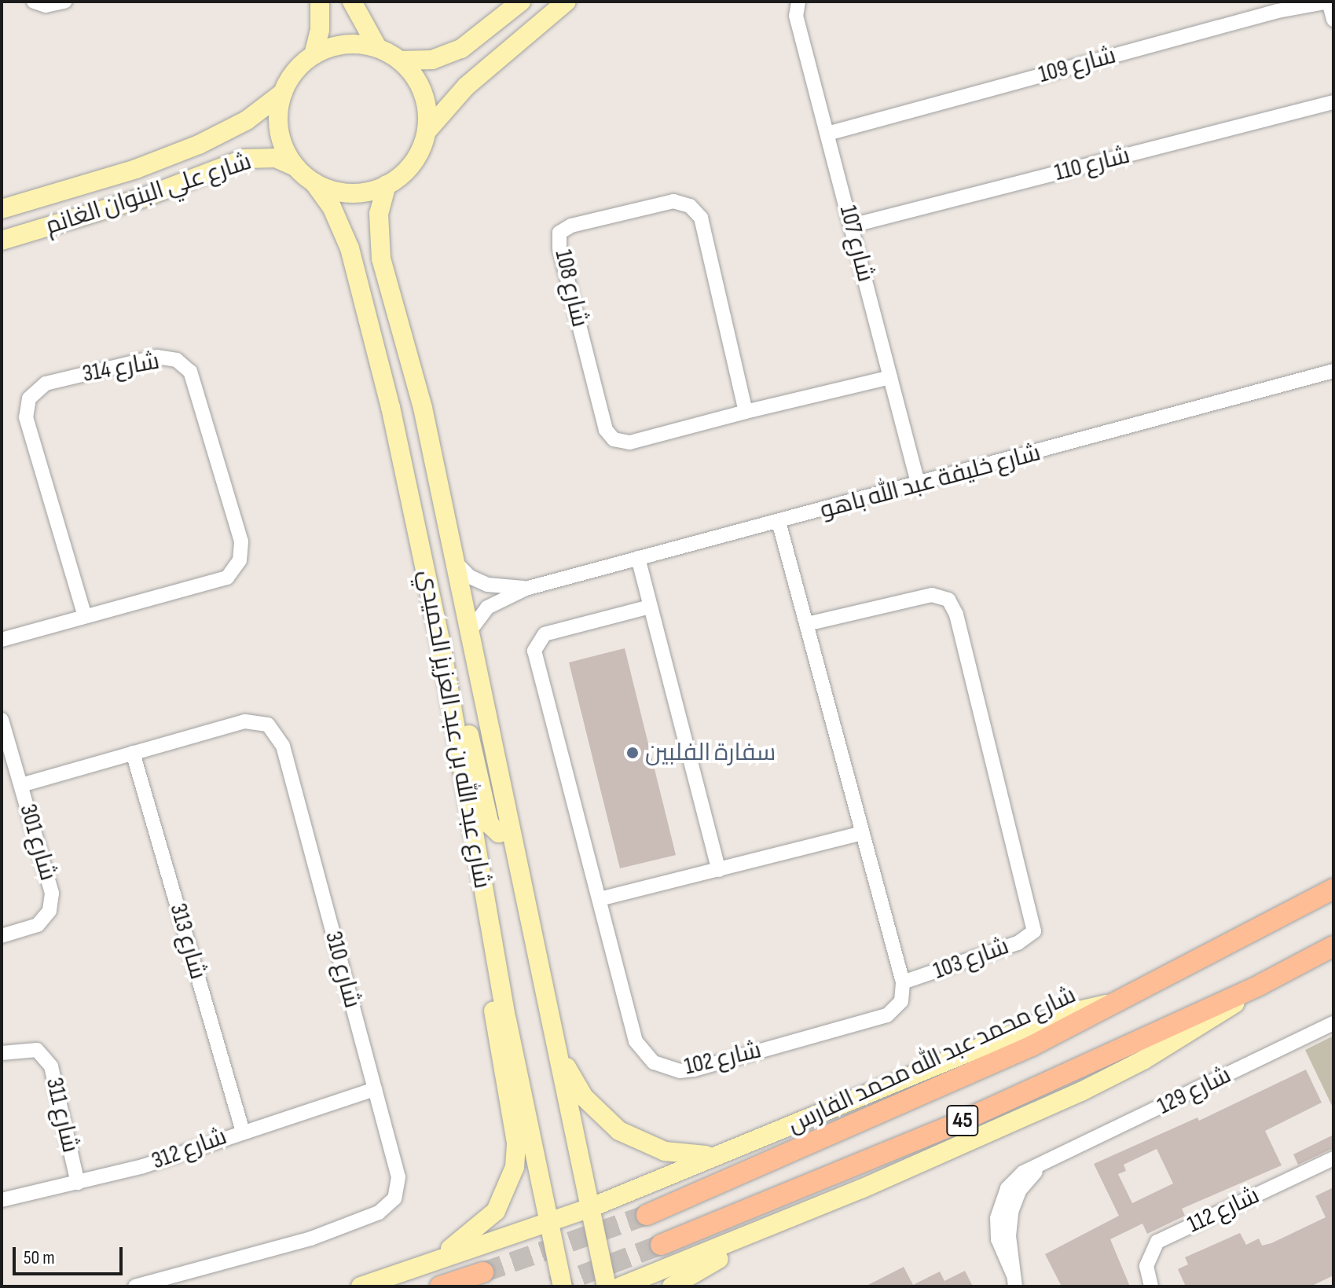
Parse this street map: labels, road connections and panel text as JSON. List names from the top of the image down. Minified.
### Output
{"streets":{"main road":["شارع محمد عبد الله محمد الفارس","45"],"street":["شارع 109","شارع 110","شارع علي البنوان الغانم","شارع 107","شارع 108","شارع 314","شارع خليفة عبد الله باهو","شارع عبد الله بن عبد العزيز الحميدي","شارع 301","شارع 313","شارع 103","شارع 310","شارع 102","شارع 129","شارع 311","شارع 312","شارع 112"]},"crossings":[["شارع 109","شارع 107"],["شارع 110","شارع 107"],["شارع علي البنوان الغانم","شارع عبد الله بن عبد العزيز الحميدي"],["شارع 107","شارع 108"],["شارع 107","شارع خليفة عبد الله باهو"],["شارع خليفة عبد الله باهو","شارع عبد الله بن عبد العزيز الحميدي"],["شارع خليفة عبد الله باهو","شارع 103"],["شارع 301","شارع 310"],["شارع 313","شارع 310"],["شارع 313","شارع 312"],["شارع 103","شارع 102"],["شارع 310","شارع 312"],["شارع 311","شارع 312"]],"places":["سفارة الفلبين"],"scale_bar":"50 m"}
